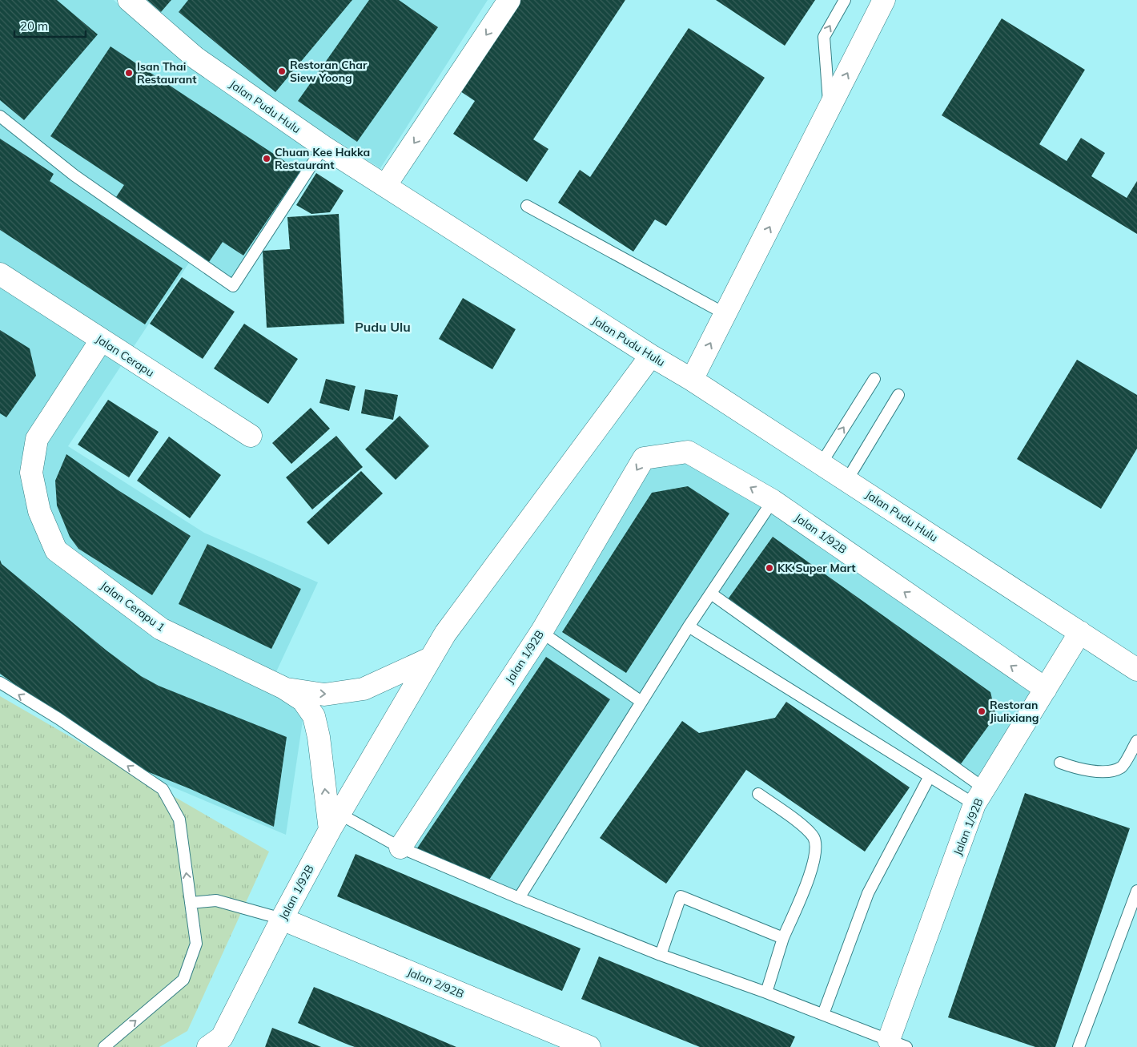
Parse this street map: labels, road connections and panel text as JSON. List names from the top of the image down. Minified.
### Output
{"streets":{"street":["Jalan Pudu Hulu","Jalan Cerapu","Jalan 1/92B","Jalan Cerapu 1","Jalan 2/92B"]},"crossings":[["Jalan Pudu Hulu","Jalan 1/92B"],["Jalan Cerapu","Jalan Cerapu 1"],["Jalan 1/92B","Jalan Cerapu 1"],["Jalan 1/92B","Jalan 2/92B"]],"districts":["Pudu Ulu"],"places":["Restoran Char Siew Yoong","Isan Thai Restaurant","Chuan Kee Hakka Restaurant","KK Super Mart","Restoran Jiulixiang"],"scale_bar":"20 m"}
